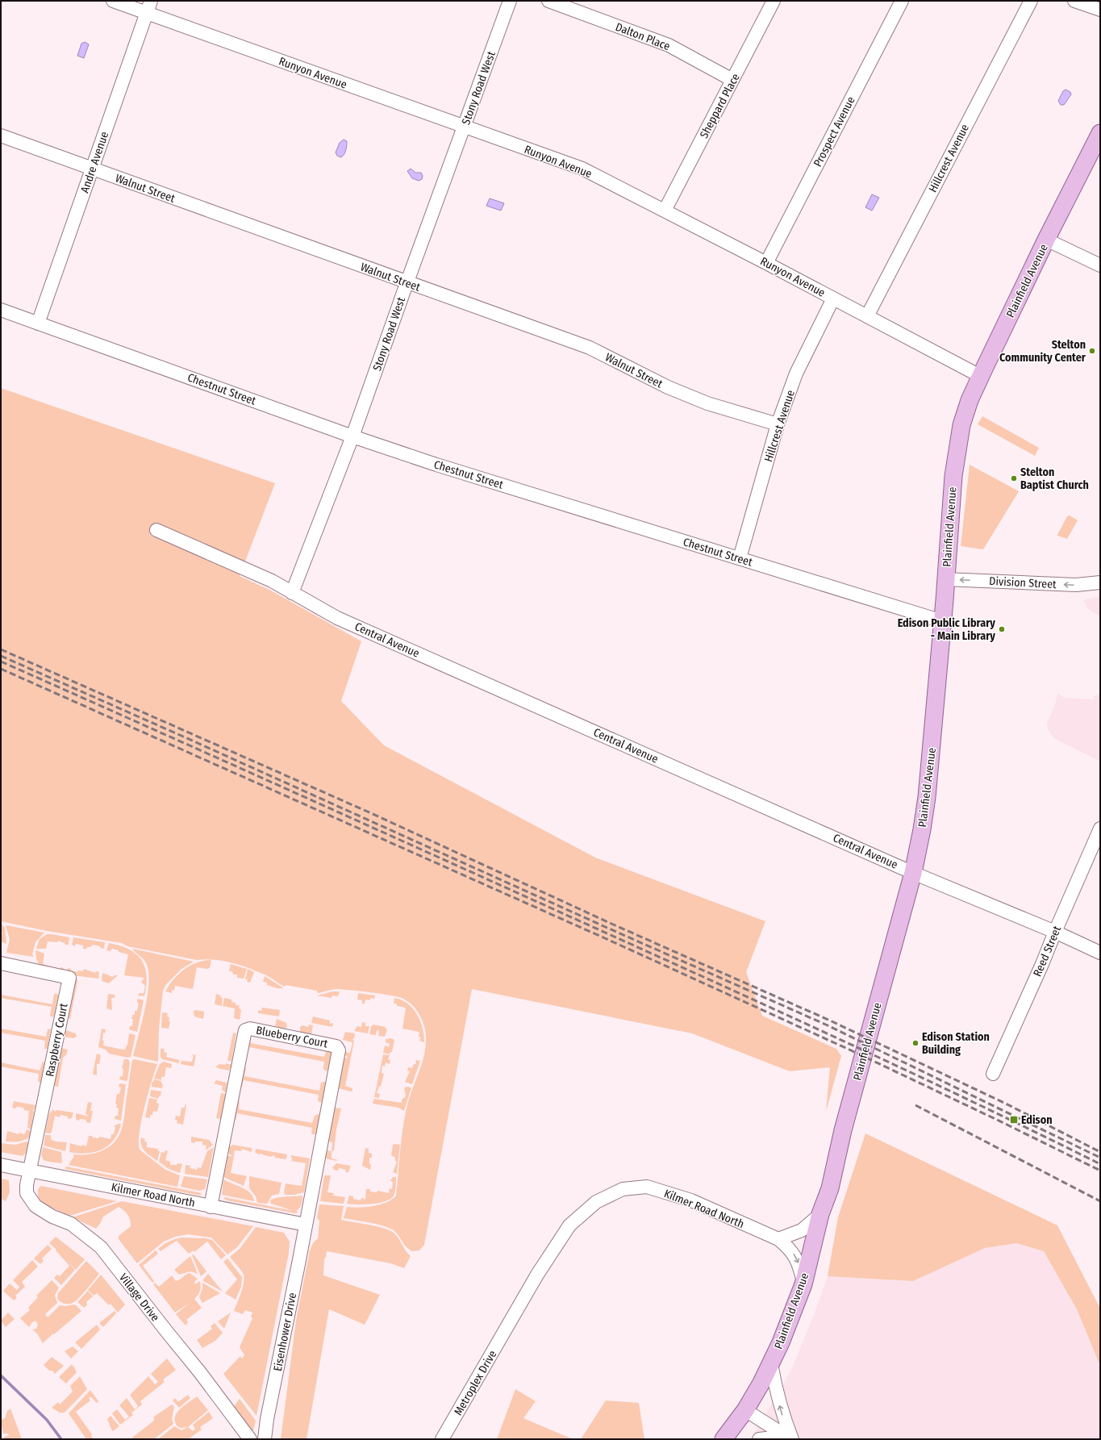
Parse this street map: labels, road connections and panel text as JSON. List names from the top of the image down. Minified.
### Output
{"streets":{"main road":["Plainfield Avenue"],"street":["Dalton Place","Runyon Avenue","Stony Road West","Sheppard Place","Prospect Avenue","Hillcrest Avenue","Andre Avenue","Walnut Street","Chestnut Street","Division Street","Central Avenue","Reed Street","Blueberry Court","Raspberry Court","Kilmer Road North","Village Drive","Eisenhower Drive","Metroplex Drive"]},"crossings":[["Dalton Place","Sheppard Place"],["Runyon Avenue","Stony Road West"],["Runyon Avenue","Sheppard Place"],["Runyon Avenue","Prospect Avenue"],["Runyon Avenue","Hillcrest Avenue"],["Runyon Avenue","Andre Avenue"],["Runyon Avenue","Plainfield Avenue"],["Stony Road West","Walnut Street"],["Stony Road West","Chestnut Street"],["Stony Road West","Central Avenue"],["Hillcrest Avenue","Walnut Street"],["Hillcrest Avenue","Chestnut Street"],["Andre Avenue","Walnut Street"],["Andre Avenue","Chestnut Street"],["Plainfield Avenue","Chestnut Street"],["Plainfield Avenue","Division Street"],["Plainfield Avenue","Central Avenue"],["Plainfield Avenue","Kilmer Road North"],["Central Avenue","Reed Street"],["Blueberry Court","Kilmer Road North"],["Blueberry Court","Eisenhower Drive"],["Raspberry Court","Kilmer Road North"],["Raspberry Court","Village Drive"],["Kilmer Road North","Village Drive"],["Kilmer Road North","Eisenhower Drive"],["Kilmer Road North","Metroplex Drive"]],"one_way":["Division Street"],"places":{"other":["Stelton Community Center","Stelton Baptist Church","Edison Public Library - Main Library","Edison Station Building"],"transit":["Edison"]}}
